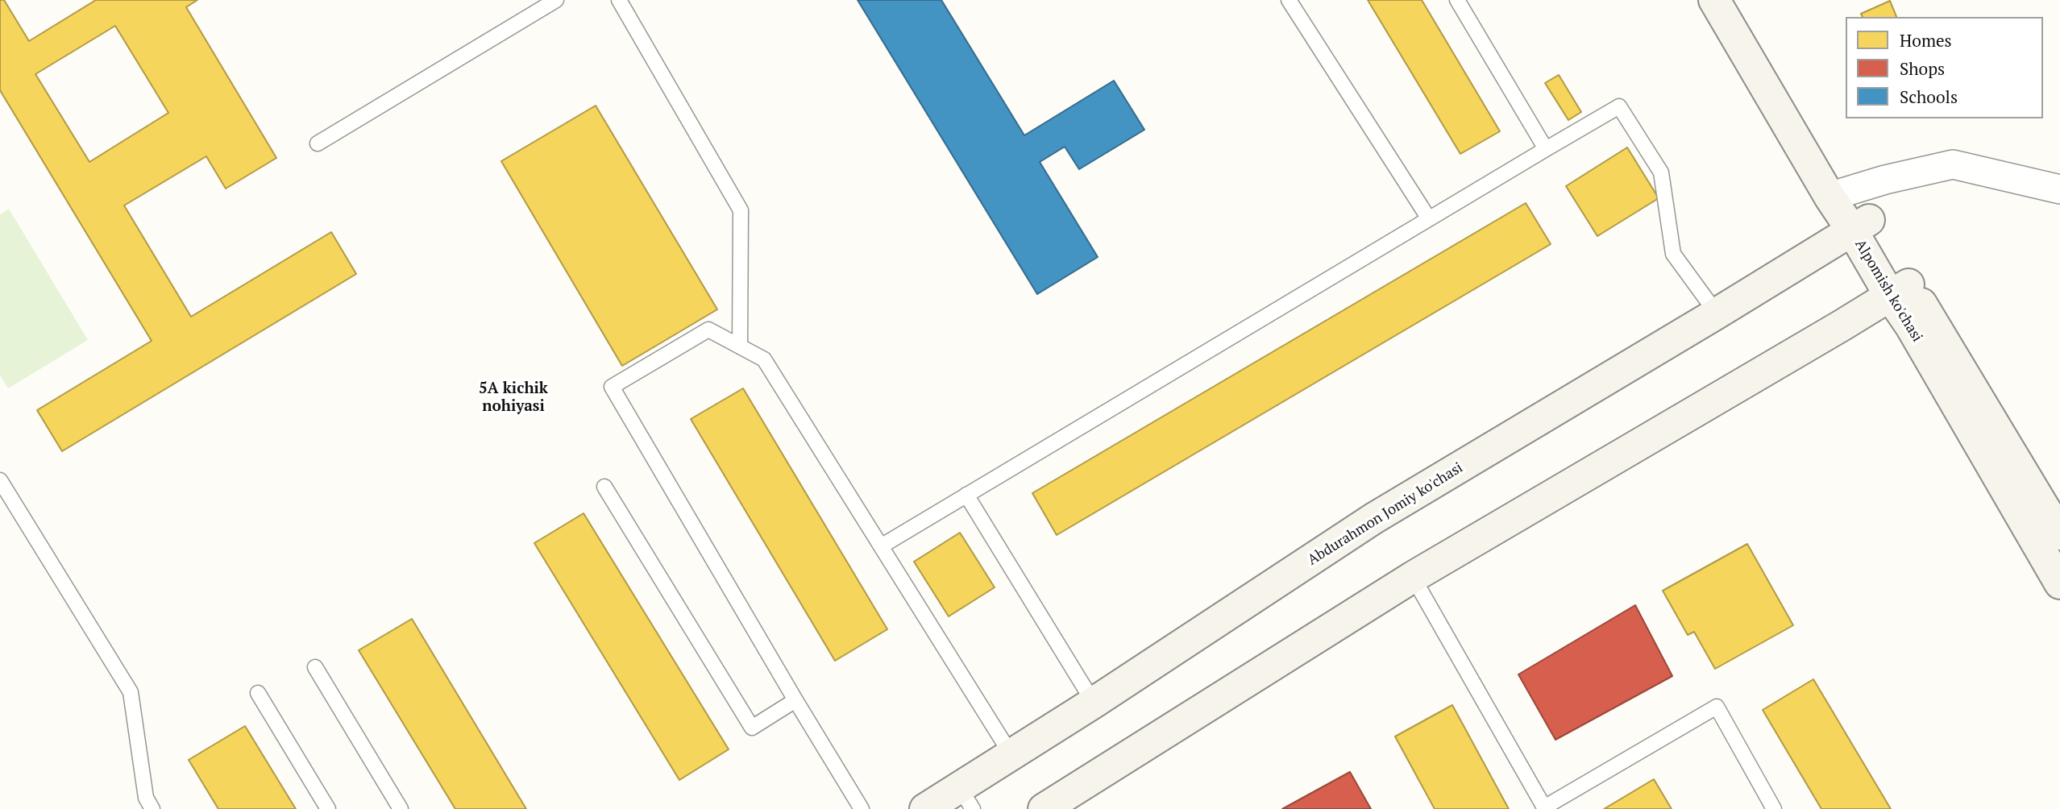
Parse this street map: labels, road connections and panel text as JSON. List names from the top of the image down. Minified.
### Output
{"streets":{"street":["Alpomish ko'chasi","Abdurahmon Jomiy ko'chasi"]},"crossings":[["Alpomish ko'chasi","Abdurahmon Jomiy ko'chasi"]],"districts":["5A kichik nohiyasi"],"legend":["Homes","Shops","Schools"]}
